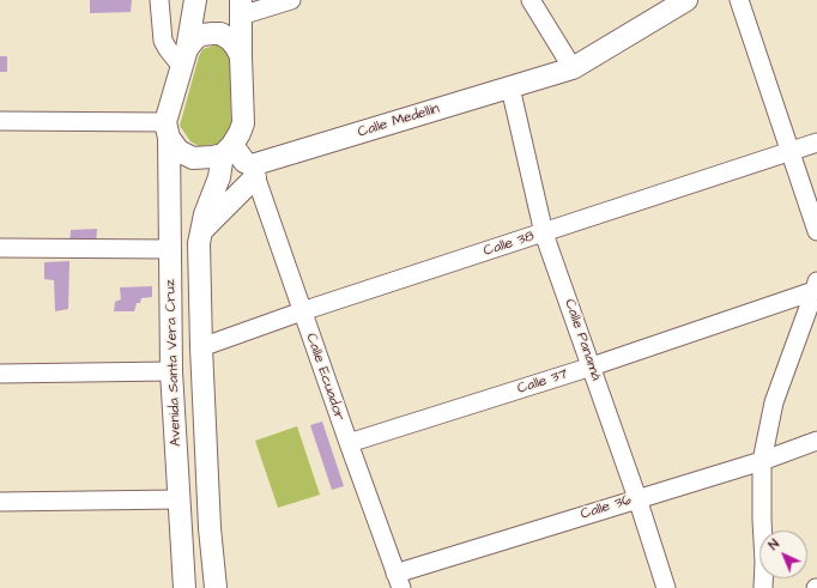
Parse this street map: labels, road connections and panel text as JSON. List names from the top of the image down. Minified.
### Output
{"streets":{"street":["Calle Medellín","Calle 38","Calle Panamá","Avenida Santa Vera Cruz","Calle Ecuador","Calle 37","Calle 36"]},"crossings":[["Calle Medellín","Calle Panamá"],["Calle Medellín","Calle Ecuador"],["Calle 38","Calle Panamá"],["Calle 38","Avenida Santa Vera Cruz"],["Calle 38","Calle Ecuador"],["Calle Panamá","Calle 37"],["Calle Panamá","Calle 36"],["Calle Ecuador","Calle 37"],["Calle Ecuador","Calle 36"]],"north":"top left"}
